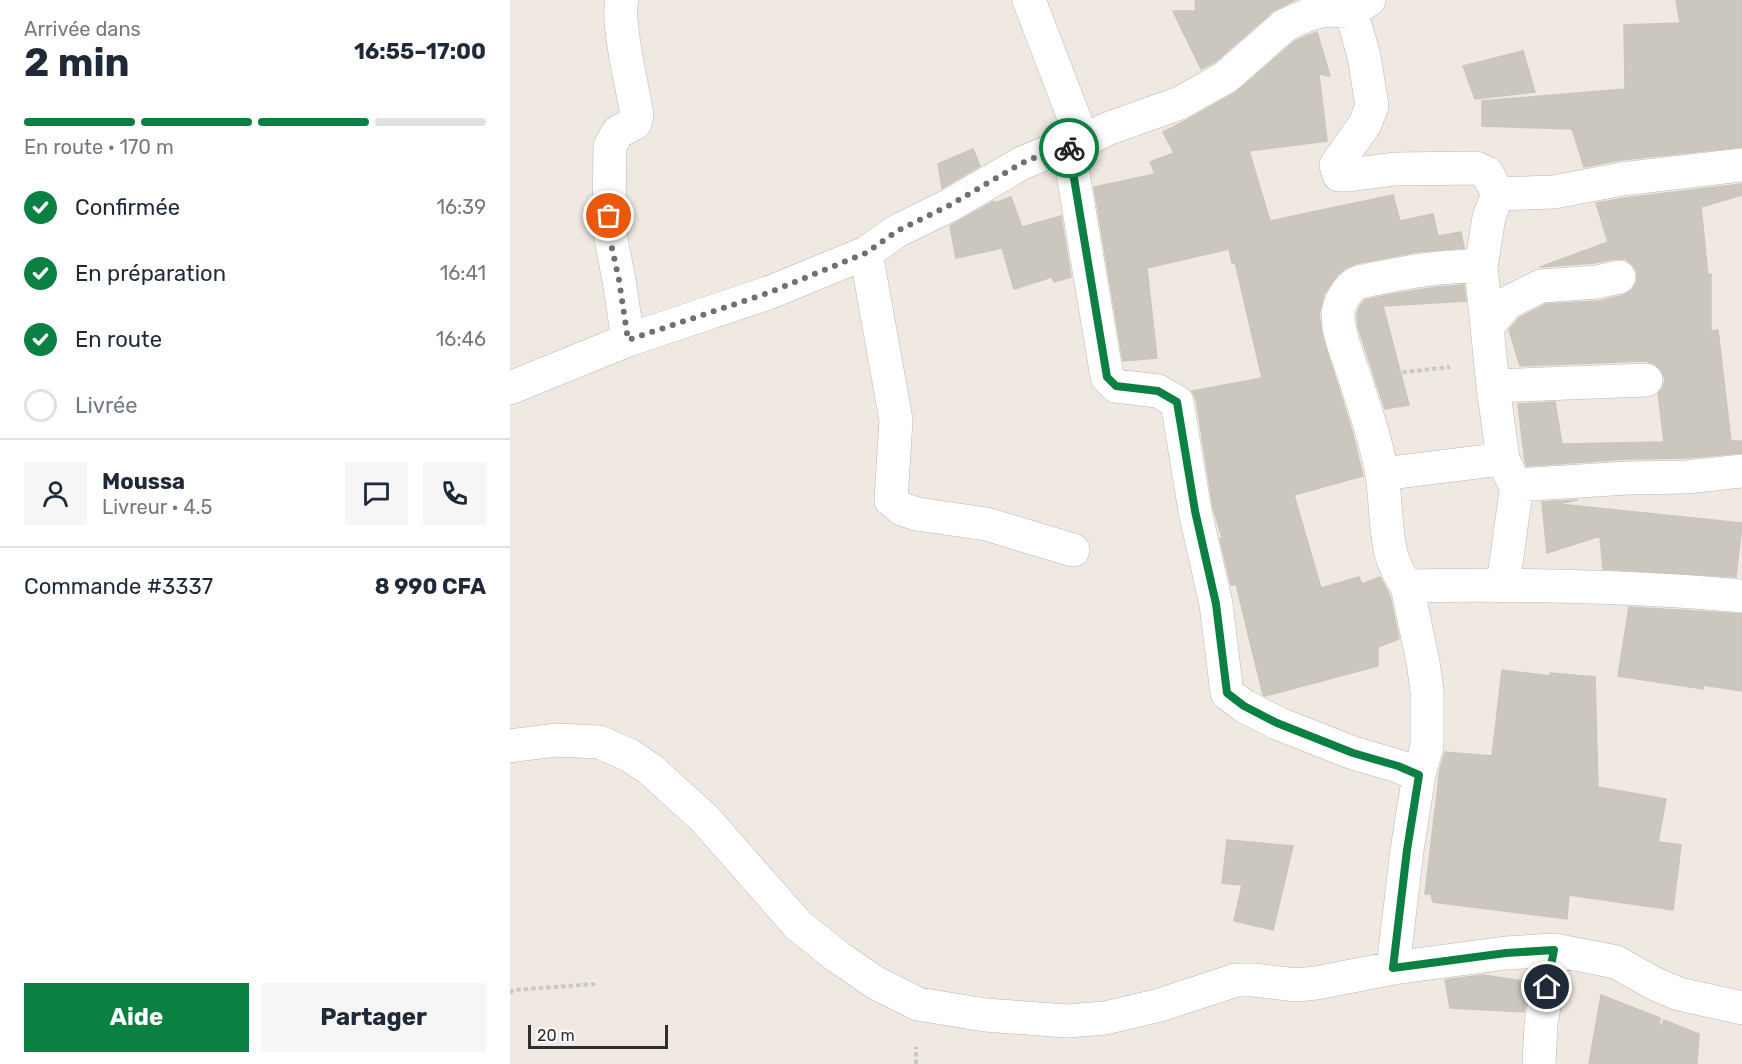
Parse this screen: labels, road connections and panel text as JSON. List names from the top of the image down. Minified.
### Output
{"scale_bar":"20 m","page":{"heading":["2 min","Arrivée dans","16:55–17:00"],"panel":["Moussa","Livreur · 4.5","Commande #3337","8 990 CFA"],"bar":"En route · 170 m","list":[["Confirmée","16:39"],["En préparation","16:41"],["En route","16:46"],"Livrée"],"buttons":["Aide","Partager"],"scale":"20 m"}}
